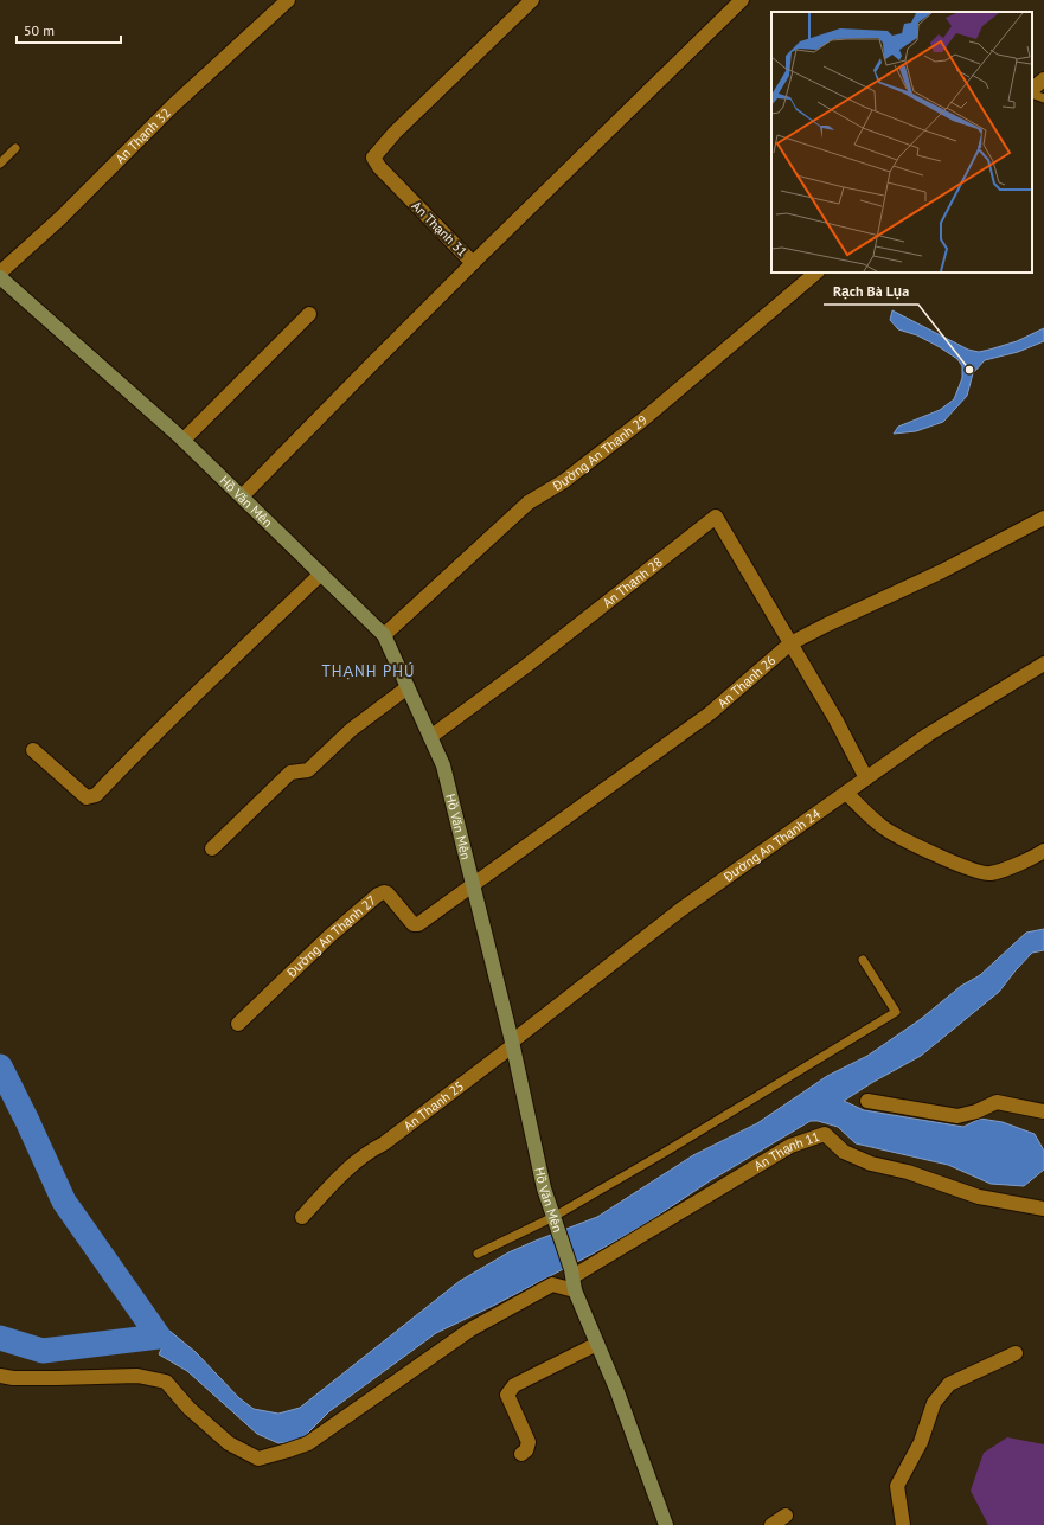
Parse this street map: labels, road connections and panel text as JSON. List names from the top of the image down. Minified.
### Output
{"streets":{"street":["An Thạnh 32","An Thạnh 31","Đường An Thạnh 29","Hồ Văn Mên","An Thạnh 28","An Thạnh 26","Đường An Thạnh 24","Đường An Thạnh 27","An Thạnh 25","An Thạnh 11"]},"crossings":[["An Thạnh 31","Hồ Văn Mên"],["Đường An Thạnh 29","Hồ Văn Mên"],["Hồ Văn Mên","An Thạnh 28"],["Hồ Văn Mên","An Thạnh 26"],["Hồ Văn Mên","Đường An Thạnh 24"],["Hồ Văn Mên","Đường An Thạnh 27"],["Hồ Văn Mên","An Thạnh 25"],["Hồ Văn Mên","An Thạnh 11"],["An Thạnh 28","An Thạnh 26"],["An Thạnh 26","Đường An Thạnh 27"],["Đường An Thạnh 24","An Thạnh 25"]],"districts":["THẠNH PHÚ"],"places":["Rạch Bà Lụa"],"scale_bar":"50 m"}
